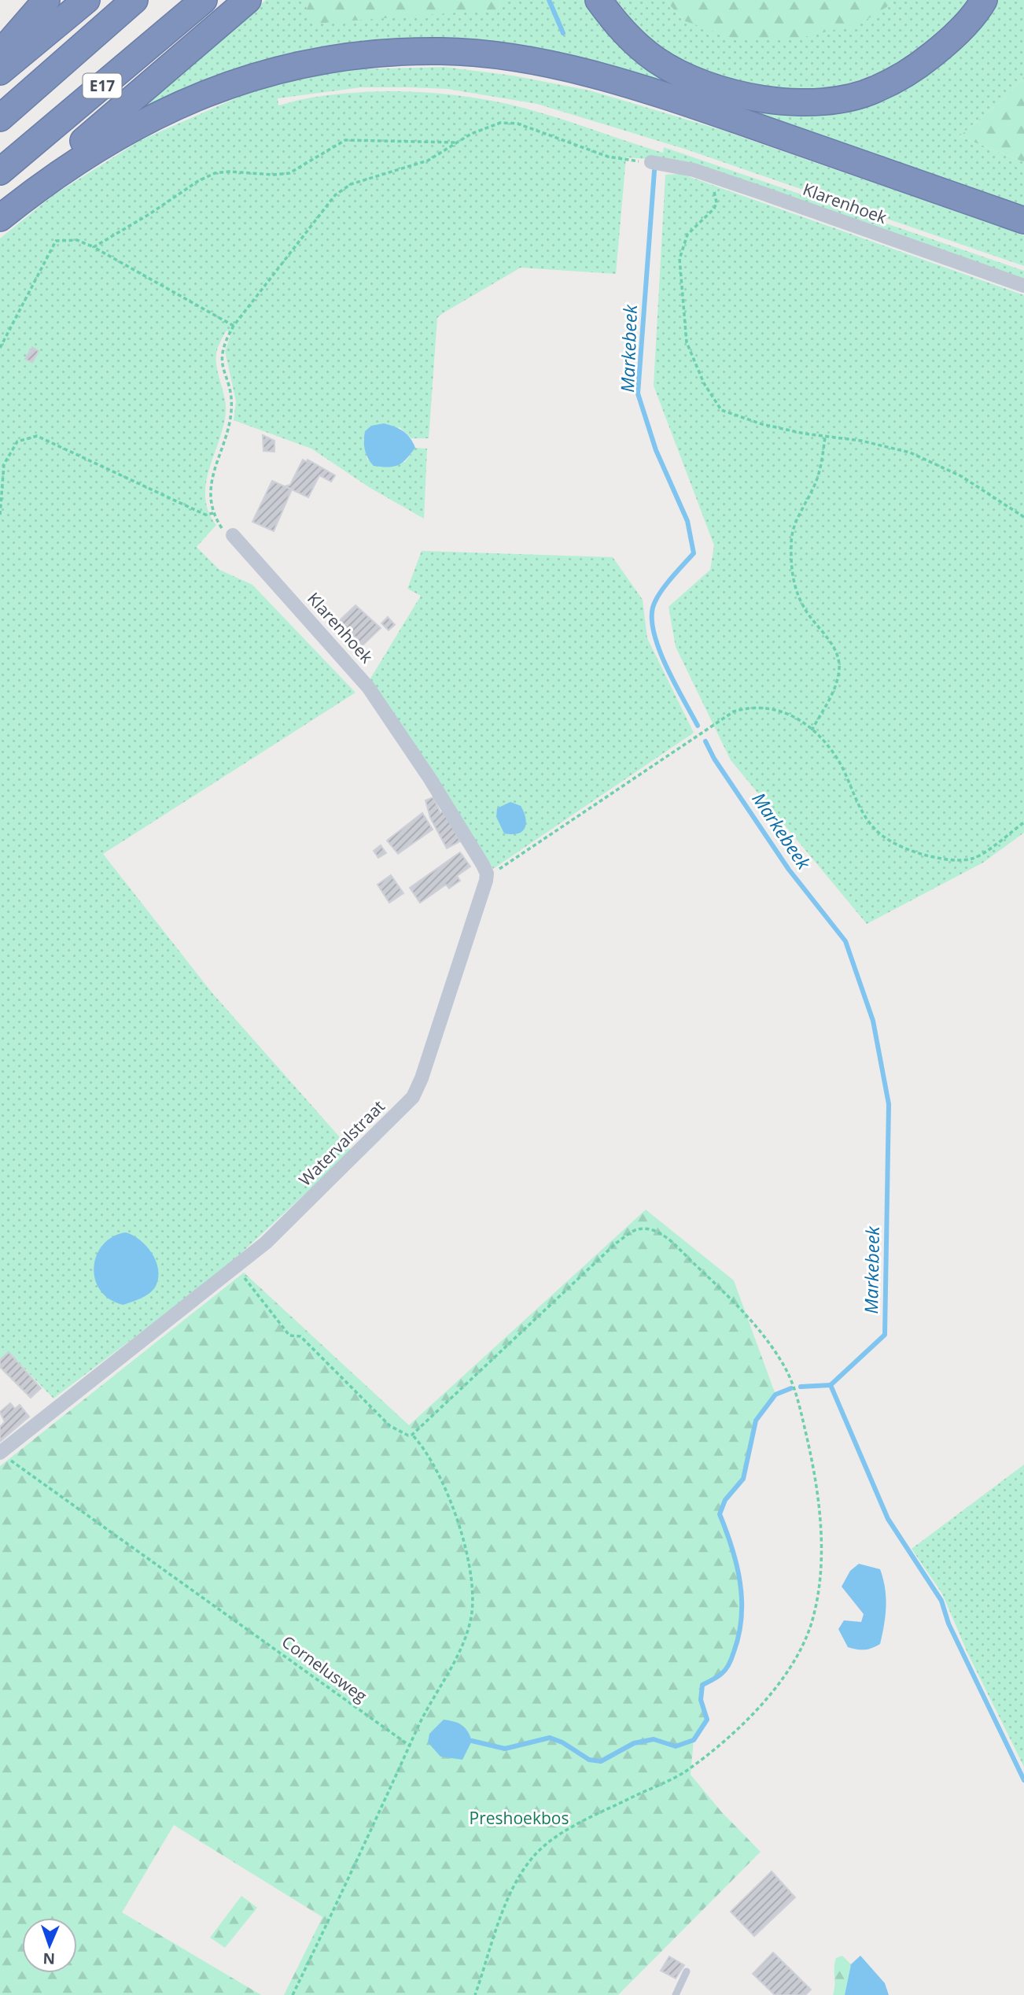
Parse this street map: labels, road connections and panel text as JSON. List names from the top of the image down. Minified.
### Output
{"streets":{"highway":["E17"],"street":["Klarenhoek","Watervalstraat"],"path":["Cornelusweg"]},"crossings":[["Klarenhoek","Watervalstraat"],["Watervalstraat","Cornelusweg"]],"water":["Markebeek"],"parks":["Preshoekbos"],"north":"bottom"}
